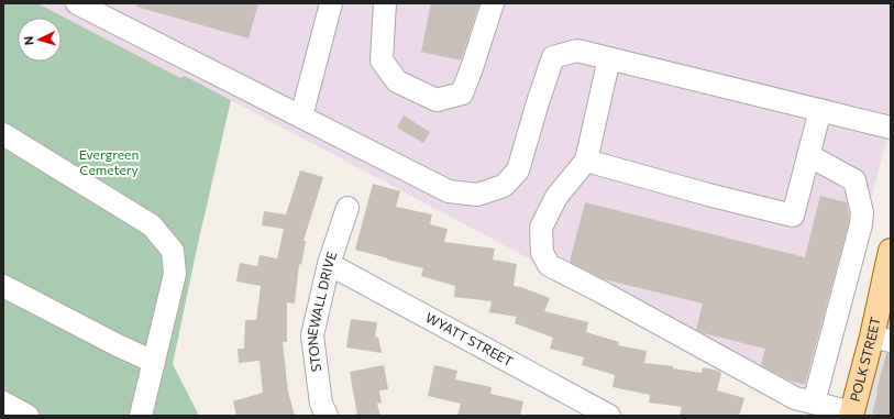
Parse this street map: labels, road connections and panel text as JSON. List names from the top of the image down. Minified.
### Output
{"streets":{"main road":["POLK STREET"],"street":["STONEWALL DRIVE","WYATT STREET"]},"crossings":[["STONEWALL DRIVE","WYATT STREET"]],"parks":["Evergreen Cemetery"],"north":"left"}
